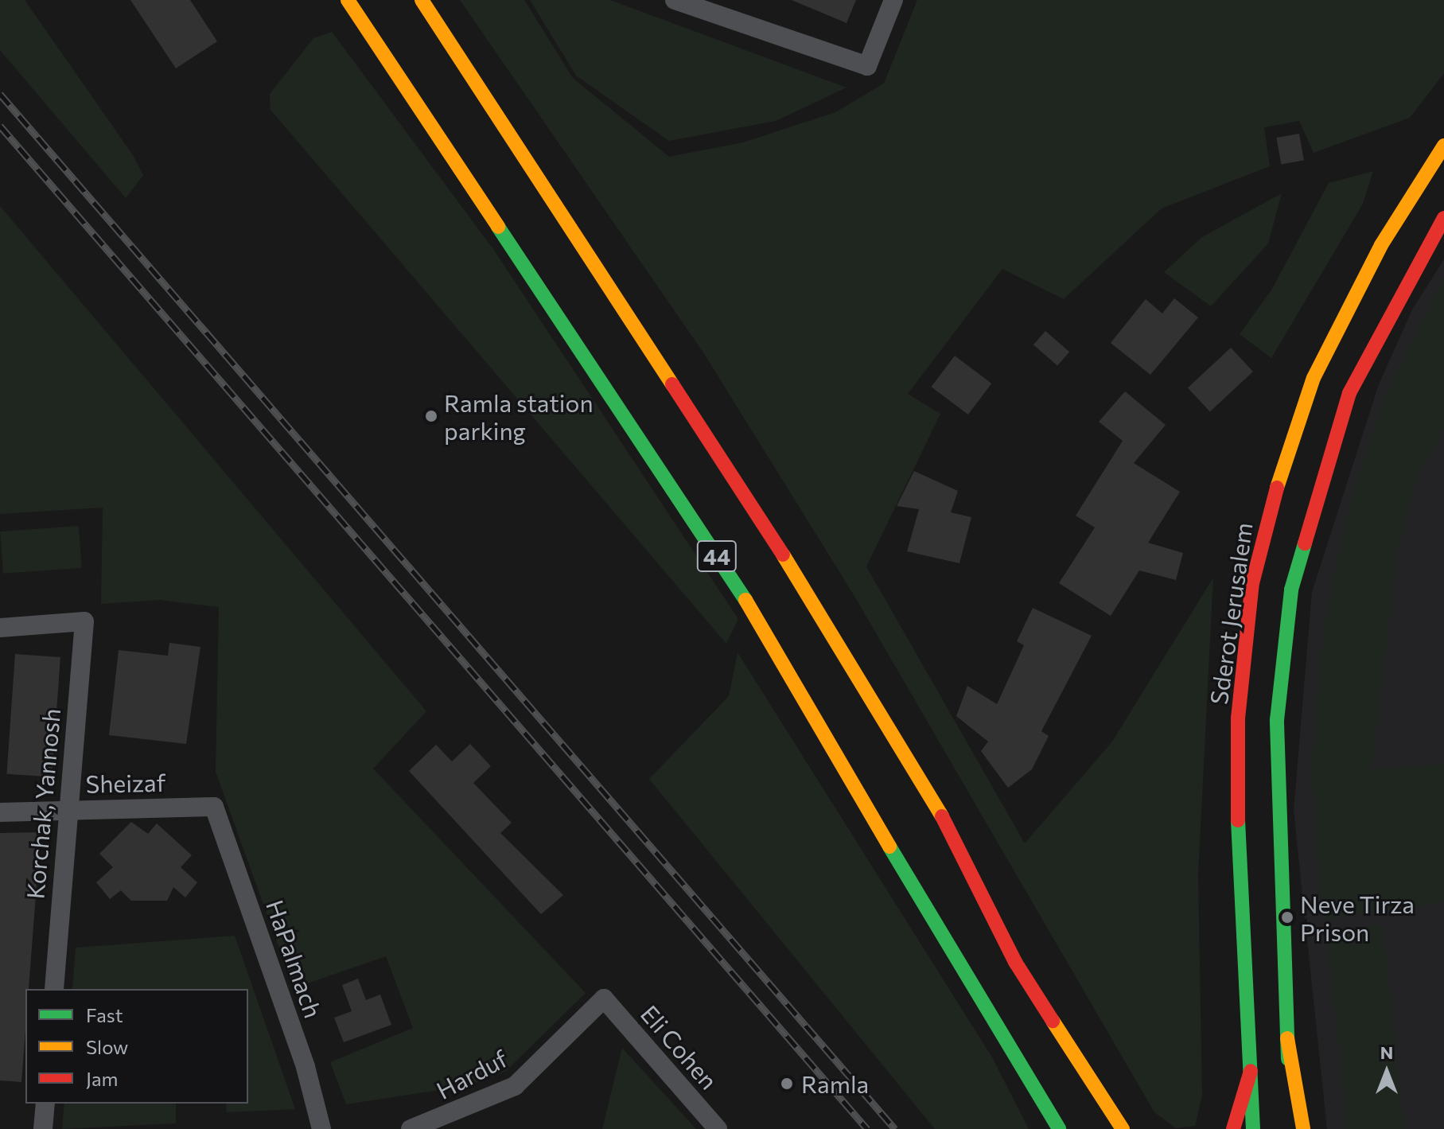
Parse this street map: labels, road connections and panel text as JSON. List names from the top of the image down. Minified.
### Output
{"streets":{"main road":["44","Sderot Jerusalem"],"street":["Sheizaf","Korchak, Yannosh","HaPalmach","Eli Cohen","Harduf"]},"crossings":[["Sheizaf","Korchak, Yannosh"],["Sheizaf","HaPalmach"],["Eli Cohen","Harduf"]],"places":["Ramla station parking","Neve Tirza Prison","Ramla"],"legend":["Fast","Slow","Jam"],"north":"top"}
